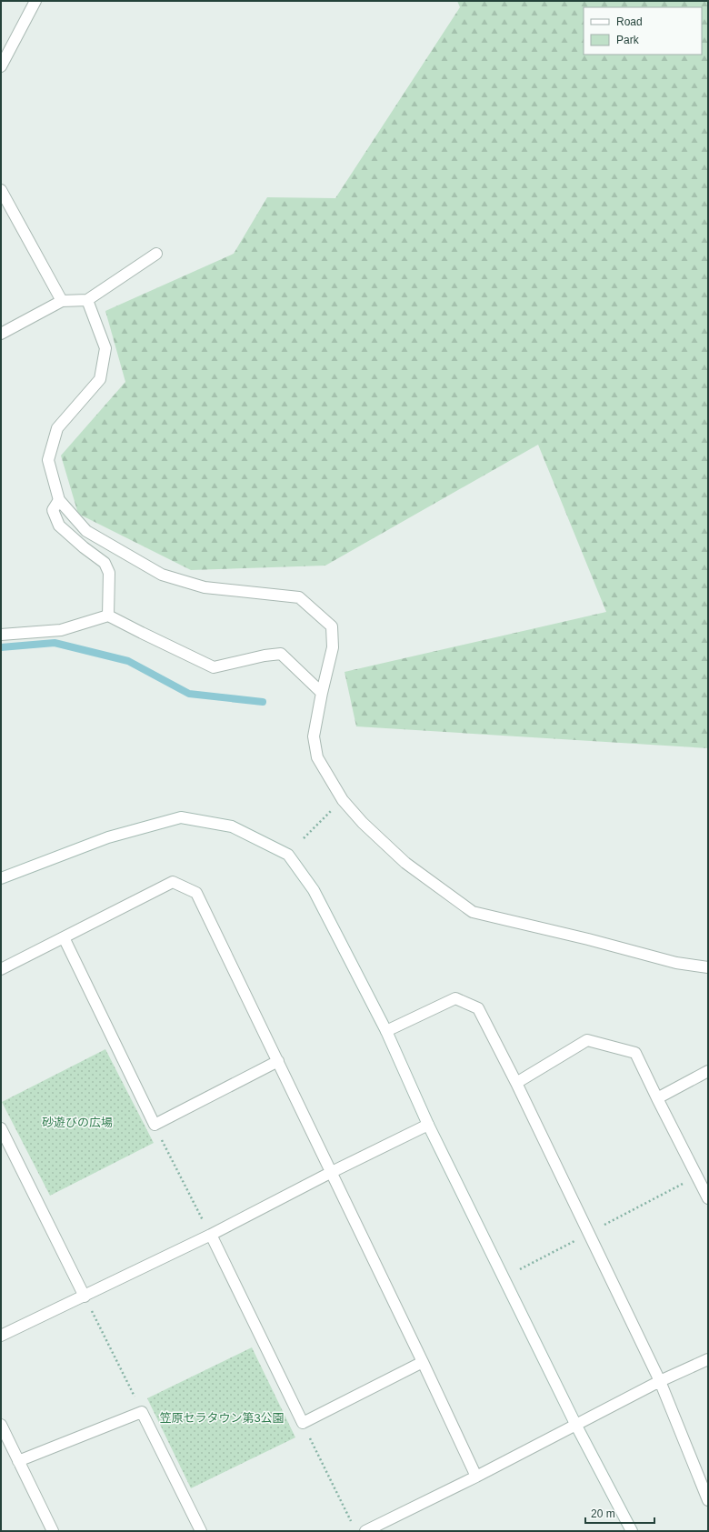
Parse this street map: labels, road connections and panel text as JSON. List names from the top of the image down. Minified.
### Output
{"parks":["砂遊びの広場","笠原セラタウン第3公園"],"legend":["Road","Park"],"scale_bar":"20 m"}
